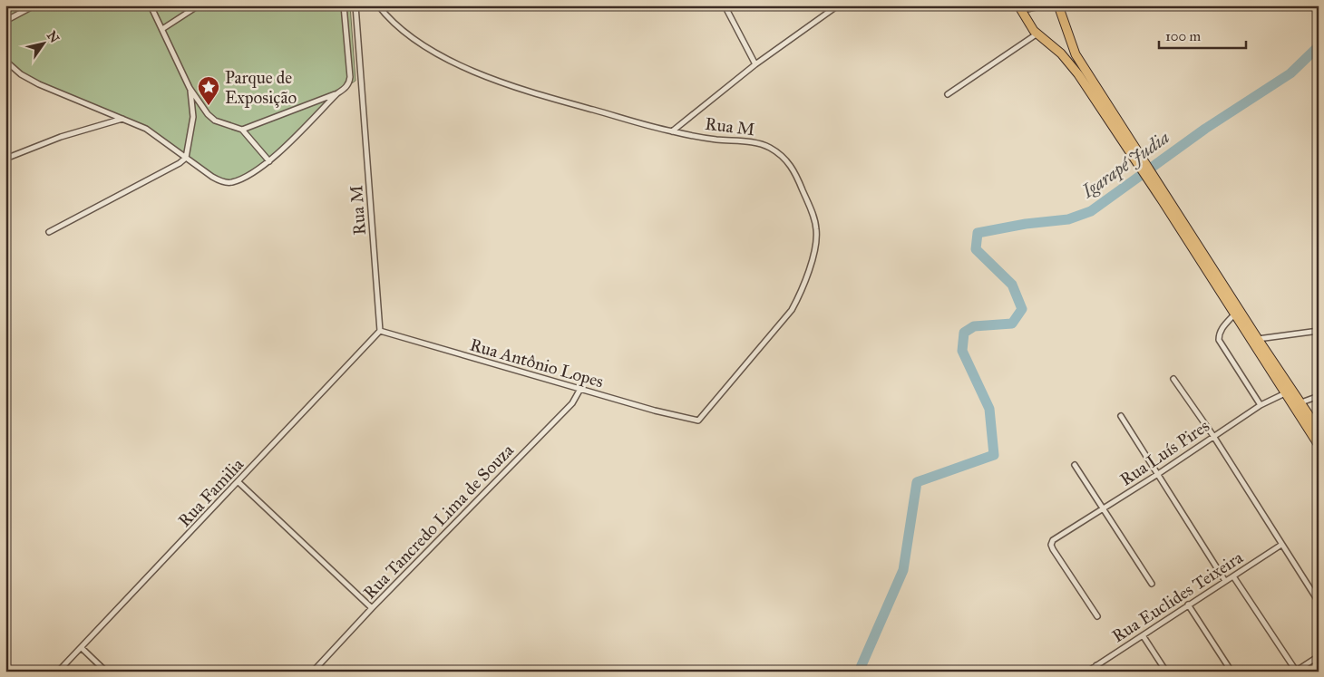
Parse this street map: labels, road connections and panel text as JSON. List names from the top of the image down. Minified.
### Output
{"streets":{"street":["Rua M","Rua Antônio Lopes","Rua Luís Pires","Rua Familia","Rua Tancredo Lima de Souza","Rua Euclides Teixeira"]},"crossings":[["Rua M","Rua Antônio Lopes"],["Rua M","Rua Familia"],["Rua Antônio Lopes","Rua Familia"],["Rua Antônio Lopes","Rua Tancredo Lima de Souza"]],"water":["Igarapé Judia"],"places":{"place":["Parque de Exposição"]},"scale_bar":"100 m","north":"top right"}
